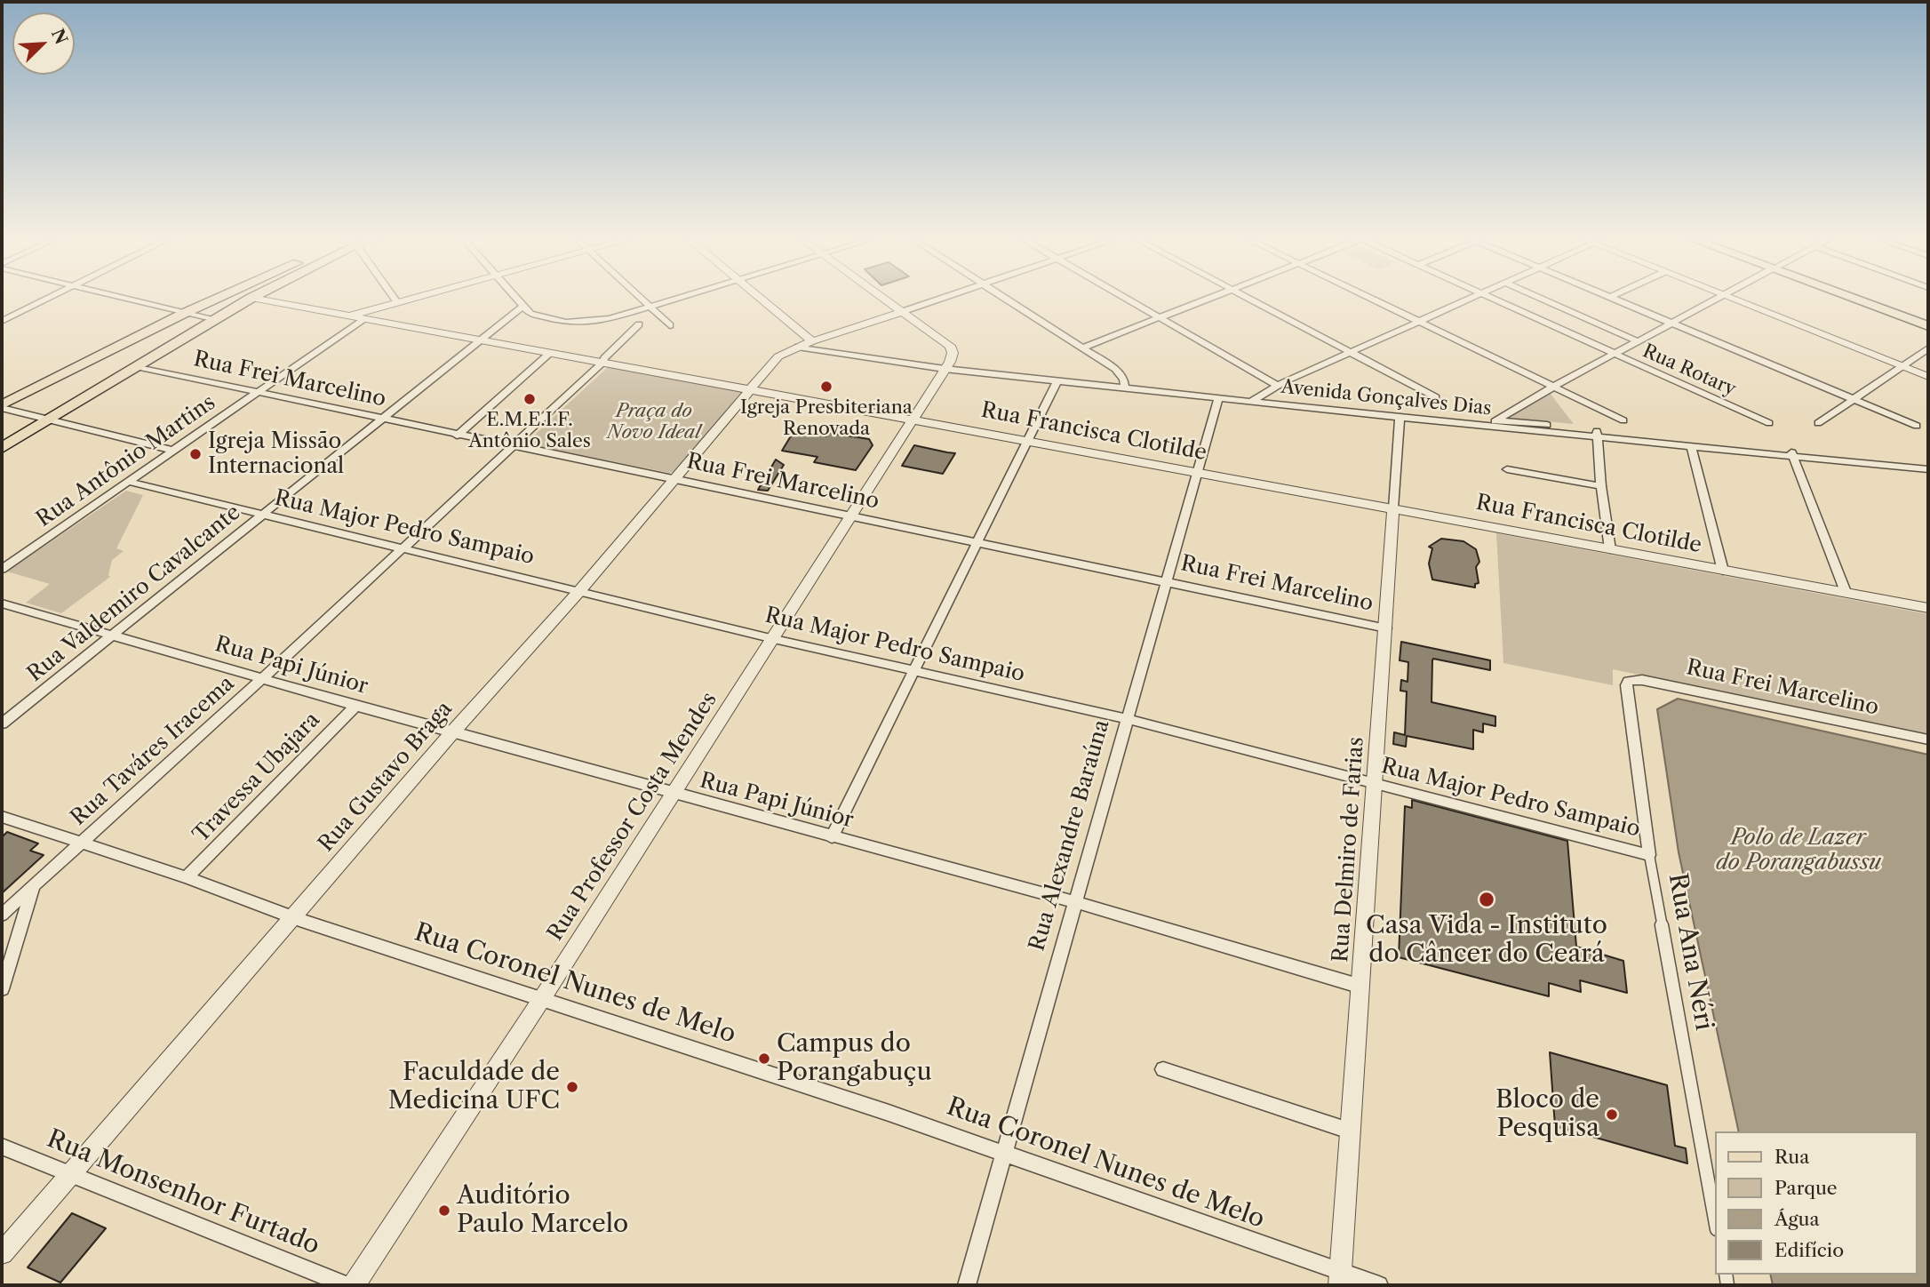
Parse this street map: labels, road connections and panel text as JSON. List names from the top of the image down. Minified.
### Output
{"streets":{"street":["Rua Rotary","Rua Frei Marcelino","Avenida Gonçalves Dias","Rua Francisca Clotilde","Rua Antônio Martins","Rua Major Pedro Sampaio","Rua Valdemiro Cavalcante","Rua Papi Júnior","Rua Taváres Iracema","Rua Gustavo Braga","Travessa Ubajara","Rua Professor Costa Mendes","Rua Alexandre Baraúna","Rua Delmiro de Farias","Rua Ana Néri","Rua Coronel Nunes de Melo","Rua Monsenhor Furtado"]},"crossings":[["Rua Frei Marcelino","Rua Antônio Martins"],["Rua Frei Marcelino","Rua Valdemiro Cavalcante"],["Rua Frei Marcelino","Rua Taváres Iracema"],["Rua Frei Marcelino","Rua Gustavo Braga"],["Rua Frei Marcelino","Rua Professor Costa Mendes"],["Rua Frei Marcelino","Rua Alexandre Baraúna"],["Rua Frei Marcelino","Rua Delmiro de Farias"],["Rua Frei Marcelino","Rua Ana Néri"],["Avenida Gonçalves Dias","Rua Gustavo Braga"],["Avenida Gonçalves Dias","Rua Professor Costa Mendes"],["Avenida Gonçalves Dias","Rua Alexandre Baraúna"],["Avenida Gonçalves Dias","Rua Delmiro de Farias"],["Rua Francisca Clotilde","Rua Antônio Martins"],["Rua Francisca Clotilde","Rua Valdemiro Cavalcante"],["Rua Francisca Clotilde","Rua Taváres Iracema"],["Rua Francisca Clotilde","Rua Gustavo Braga"],["Rua Francisca Clotilde","Rua Professor Costa Mendes"],["Rua Francisca Clotilde","Rua Alexandre Baraúna"],["Rua Francisca Clotilde","Rua Delmiro de Farias"],["Rua Antônio Martins","Rua Major Pedro Sampaio"],["Rua Major Pedro Sampaio","Rua Valdemiro Cavalcante"],["Rua Major Pedro Sampaio","Rua Taváres Iracema"],["Rua Major Pedro Sampaio","Rua Gustavo Braga"],["Rua Major Pedro Sampaio","Rua Professor Costa Mendes"],["Rua Major Pedro Sampaio","Rua Alexandre Baraúna"],["Rua Major Pedro Sampaio","Rua Delmiro de Farias"],["Rua Major Pedro Sampaio","Rua Ana Néri"],["Rua Valdemiro Cavalcante","Rua Papi Júnior"],["Rua Papi Júnior","Rua Taváres Iracema"],["Rua Papi Júnior","Rua Gustavo Braga"],["Rua Papi Júnior","Travessa Ubajara"],["Rua Papi Júnior","Rua Professor Costa Mendes"],["Rua Papi Júnior","Rua Alexandre Baraúna"],["Rua Papi Júnior","Rua Delmiro de Farias"],["Rua Taváres Iracema","Rua Coronel Nunes de Melo"],["Rua Gustavo Braga","Rua Coronel Nunes de Melo"],["Rua Gustavo Braga","Rua Monsenhor Furtado"],["Travessa Ubajara","Rua Coronel Nunes de Melo"],["Rua Professor Costa Mendes","Rua Coronel Nunes de Melo"],["Rua Alexandre Baraúna","Rua Coronel Nunes de Melo"],["Rua Delmiro de Farias","Rua Coronel Nunes de Melo"]],"parks":["Praça do Novo Ideal","Polo de Lazer do Porangabussu"],"places":["Igreja Presbiteriana Renovada","E.M.E.I.F. Antônio Sales","Igreja Missão Internacional","Casa Vida - Instituto do Câncer do Ceará","Campus do Porangabuçu","Faculdade de Medicina UFC","Bloco de Pesquisa","Auditório Paulo Marcelo"],"legend":["Rua","Parque","Água","Edifício"],"north":"top right"}
